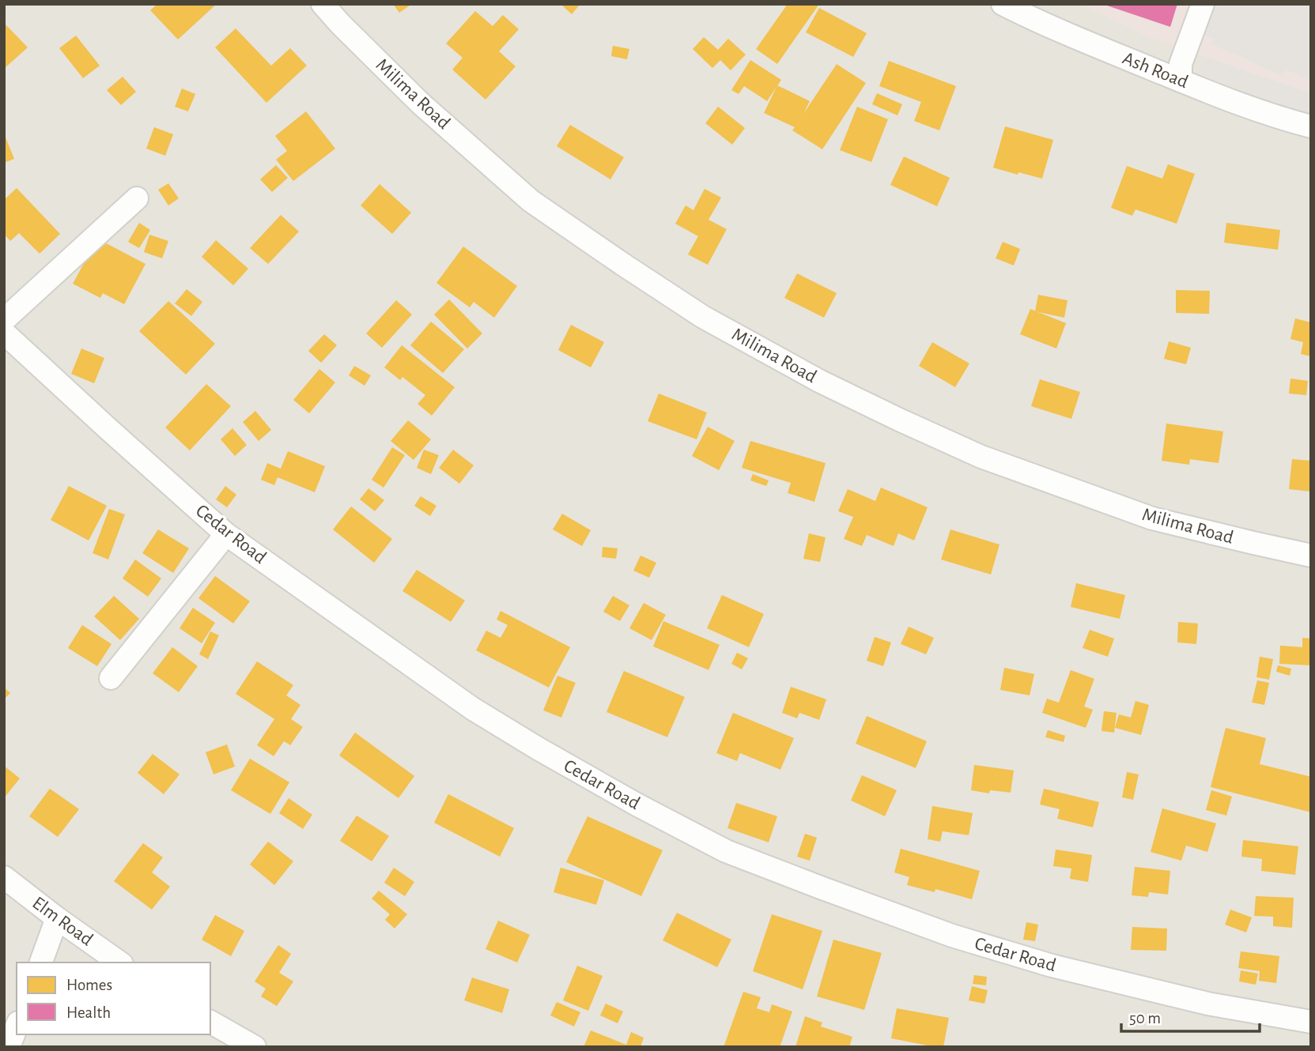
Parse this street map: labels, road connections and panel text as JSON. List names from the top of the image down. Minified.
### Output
{"streets":{"street":["Ash Road","Milima Road","Cedar Road","Elm Road"]},"legend":["Homes","Health"],"scale_bar":"50 m"}
